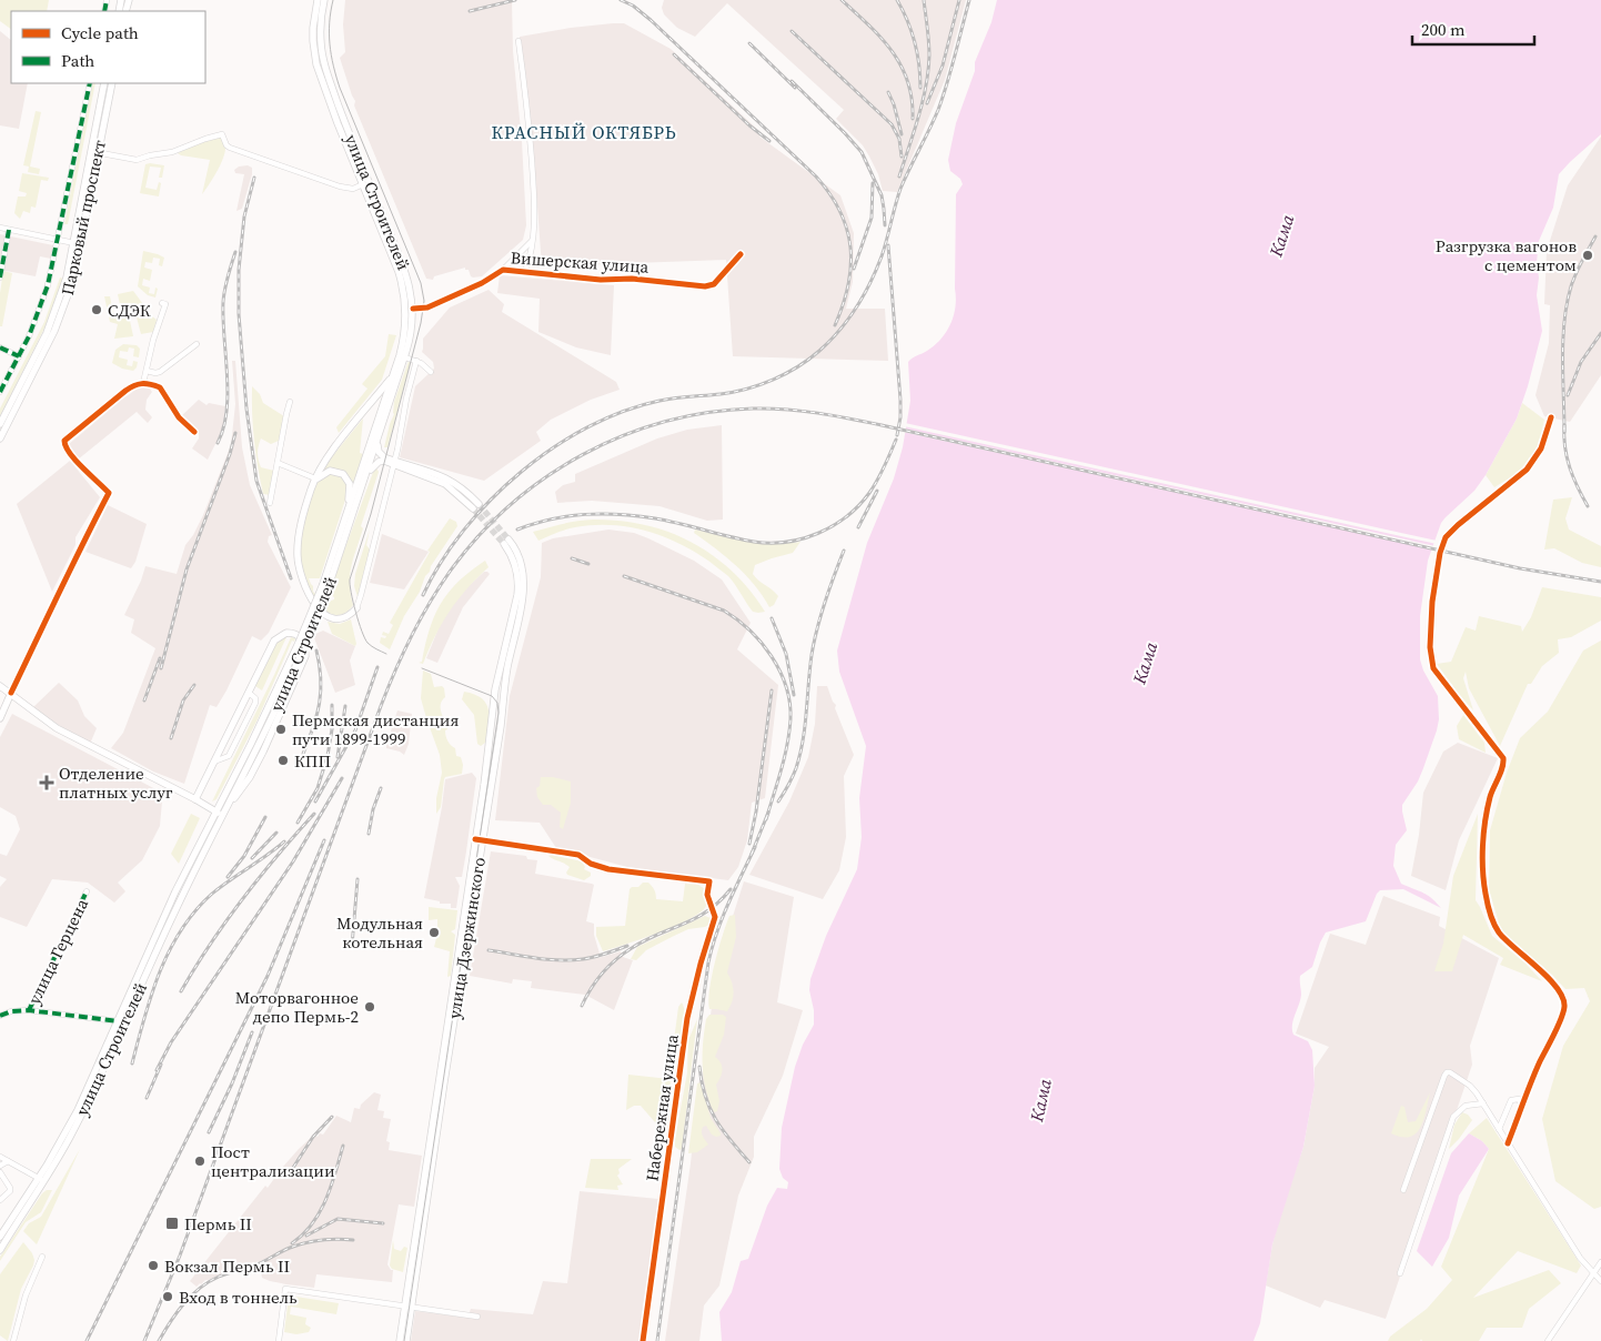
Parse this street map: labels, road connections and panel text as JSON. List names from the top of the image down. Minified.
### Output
{"streets":{"main road":["улица Строителей","Парковый проспект","улица Дзержинского"],"street":["Вишерская улица","улица Герцена","Набережная улица"]},"crossings":[["улица Строителей","Вишерская улица"],["улица Дзержинского","Набережная улица"]],"districts":["КРАСНЫЙ ОКТЯБРЬ"],"water":["Кама"],"places":{"other":["Разгрузка вагонов с цементом","СДЭК","Пермская дистанция пути 1899-1999","КПП","Модульная котельная","Моторвагонное депо Пермь-2","Пост централизации","Вокзал Пермь II","Вход в тоннель"],"health":["Отделение платных услуг"],"transit":["Пермь II"]},"legend":["Cycle path","Path"],"scale_bar":"200 m"}
